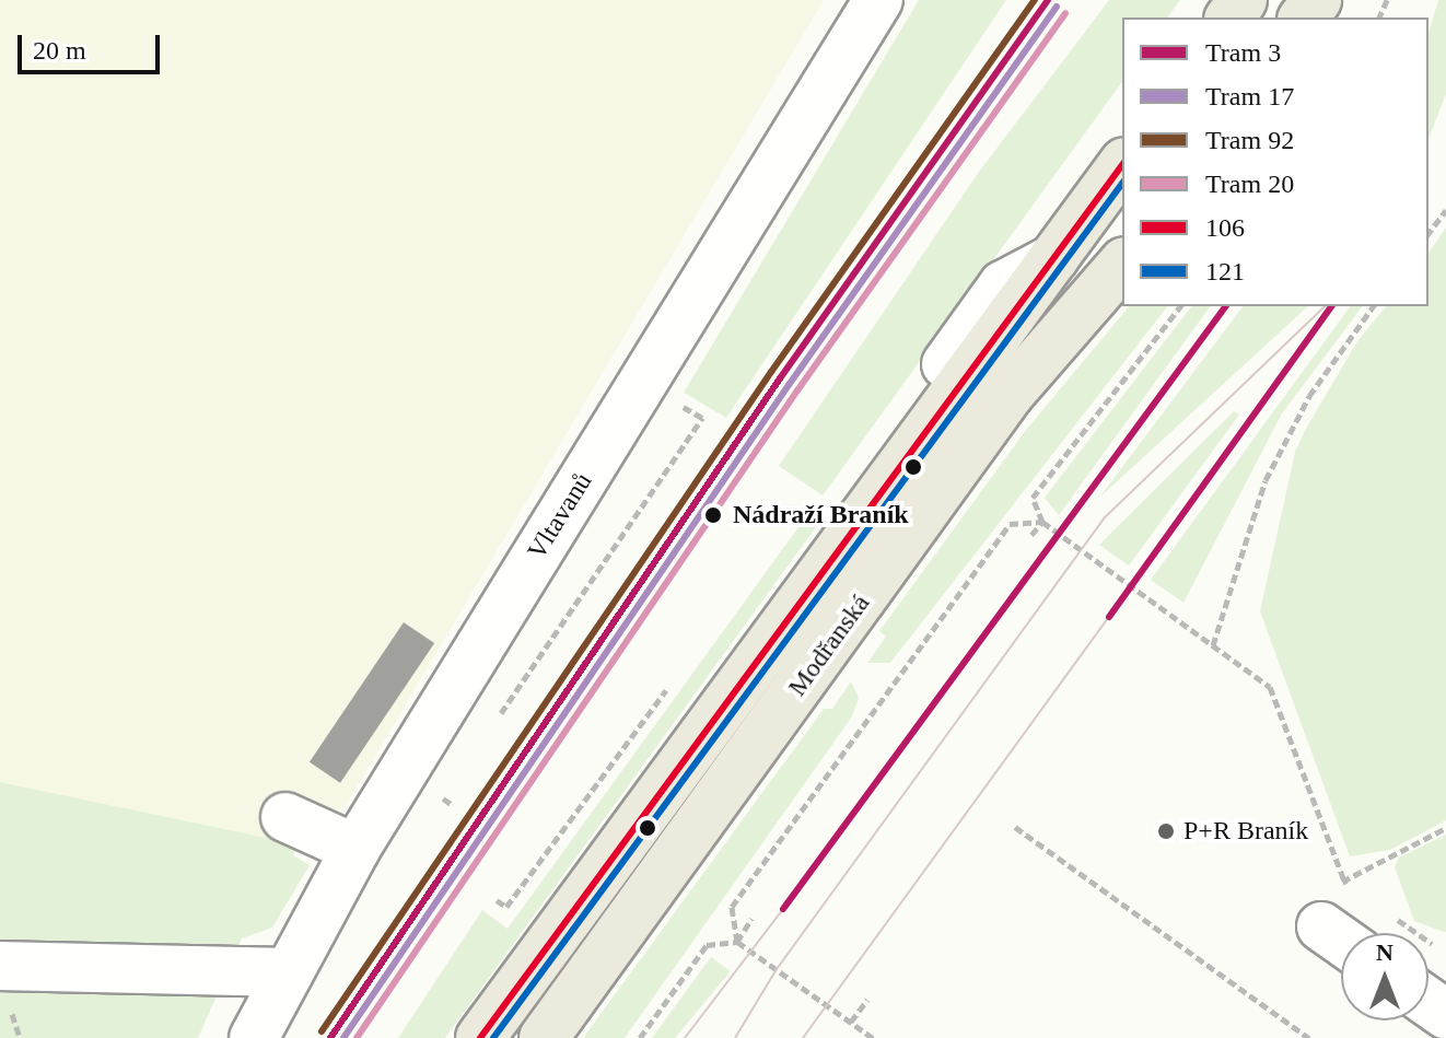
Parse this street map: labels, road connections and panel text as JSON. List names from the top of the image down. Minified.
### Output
{"streets":{"main road":["Modřanská"],"street":["Vltavanů"]},"places":["Nádraží Braník","P+R Braník"],"lines":["tram line 3","tram line 92","tram line 17","tram line 20","transit line 106","transit line 121"],"legend":["Tram 3","Tram 17","Tram 92","Tram 20","106","121"],"scale_bar":"20 m","north":"top"}
